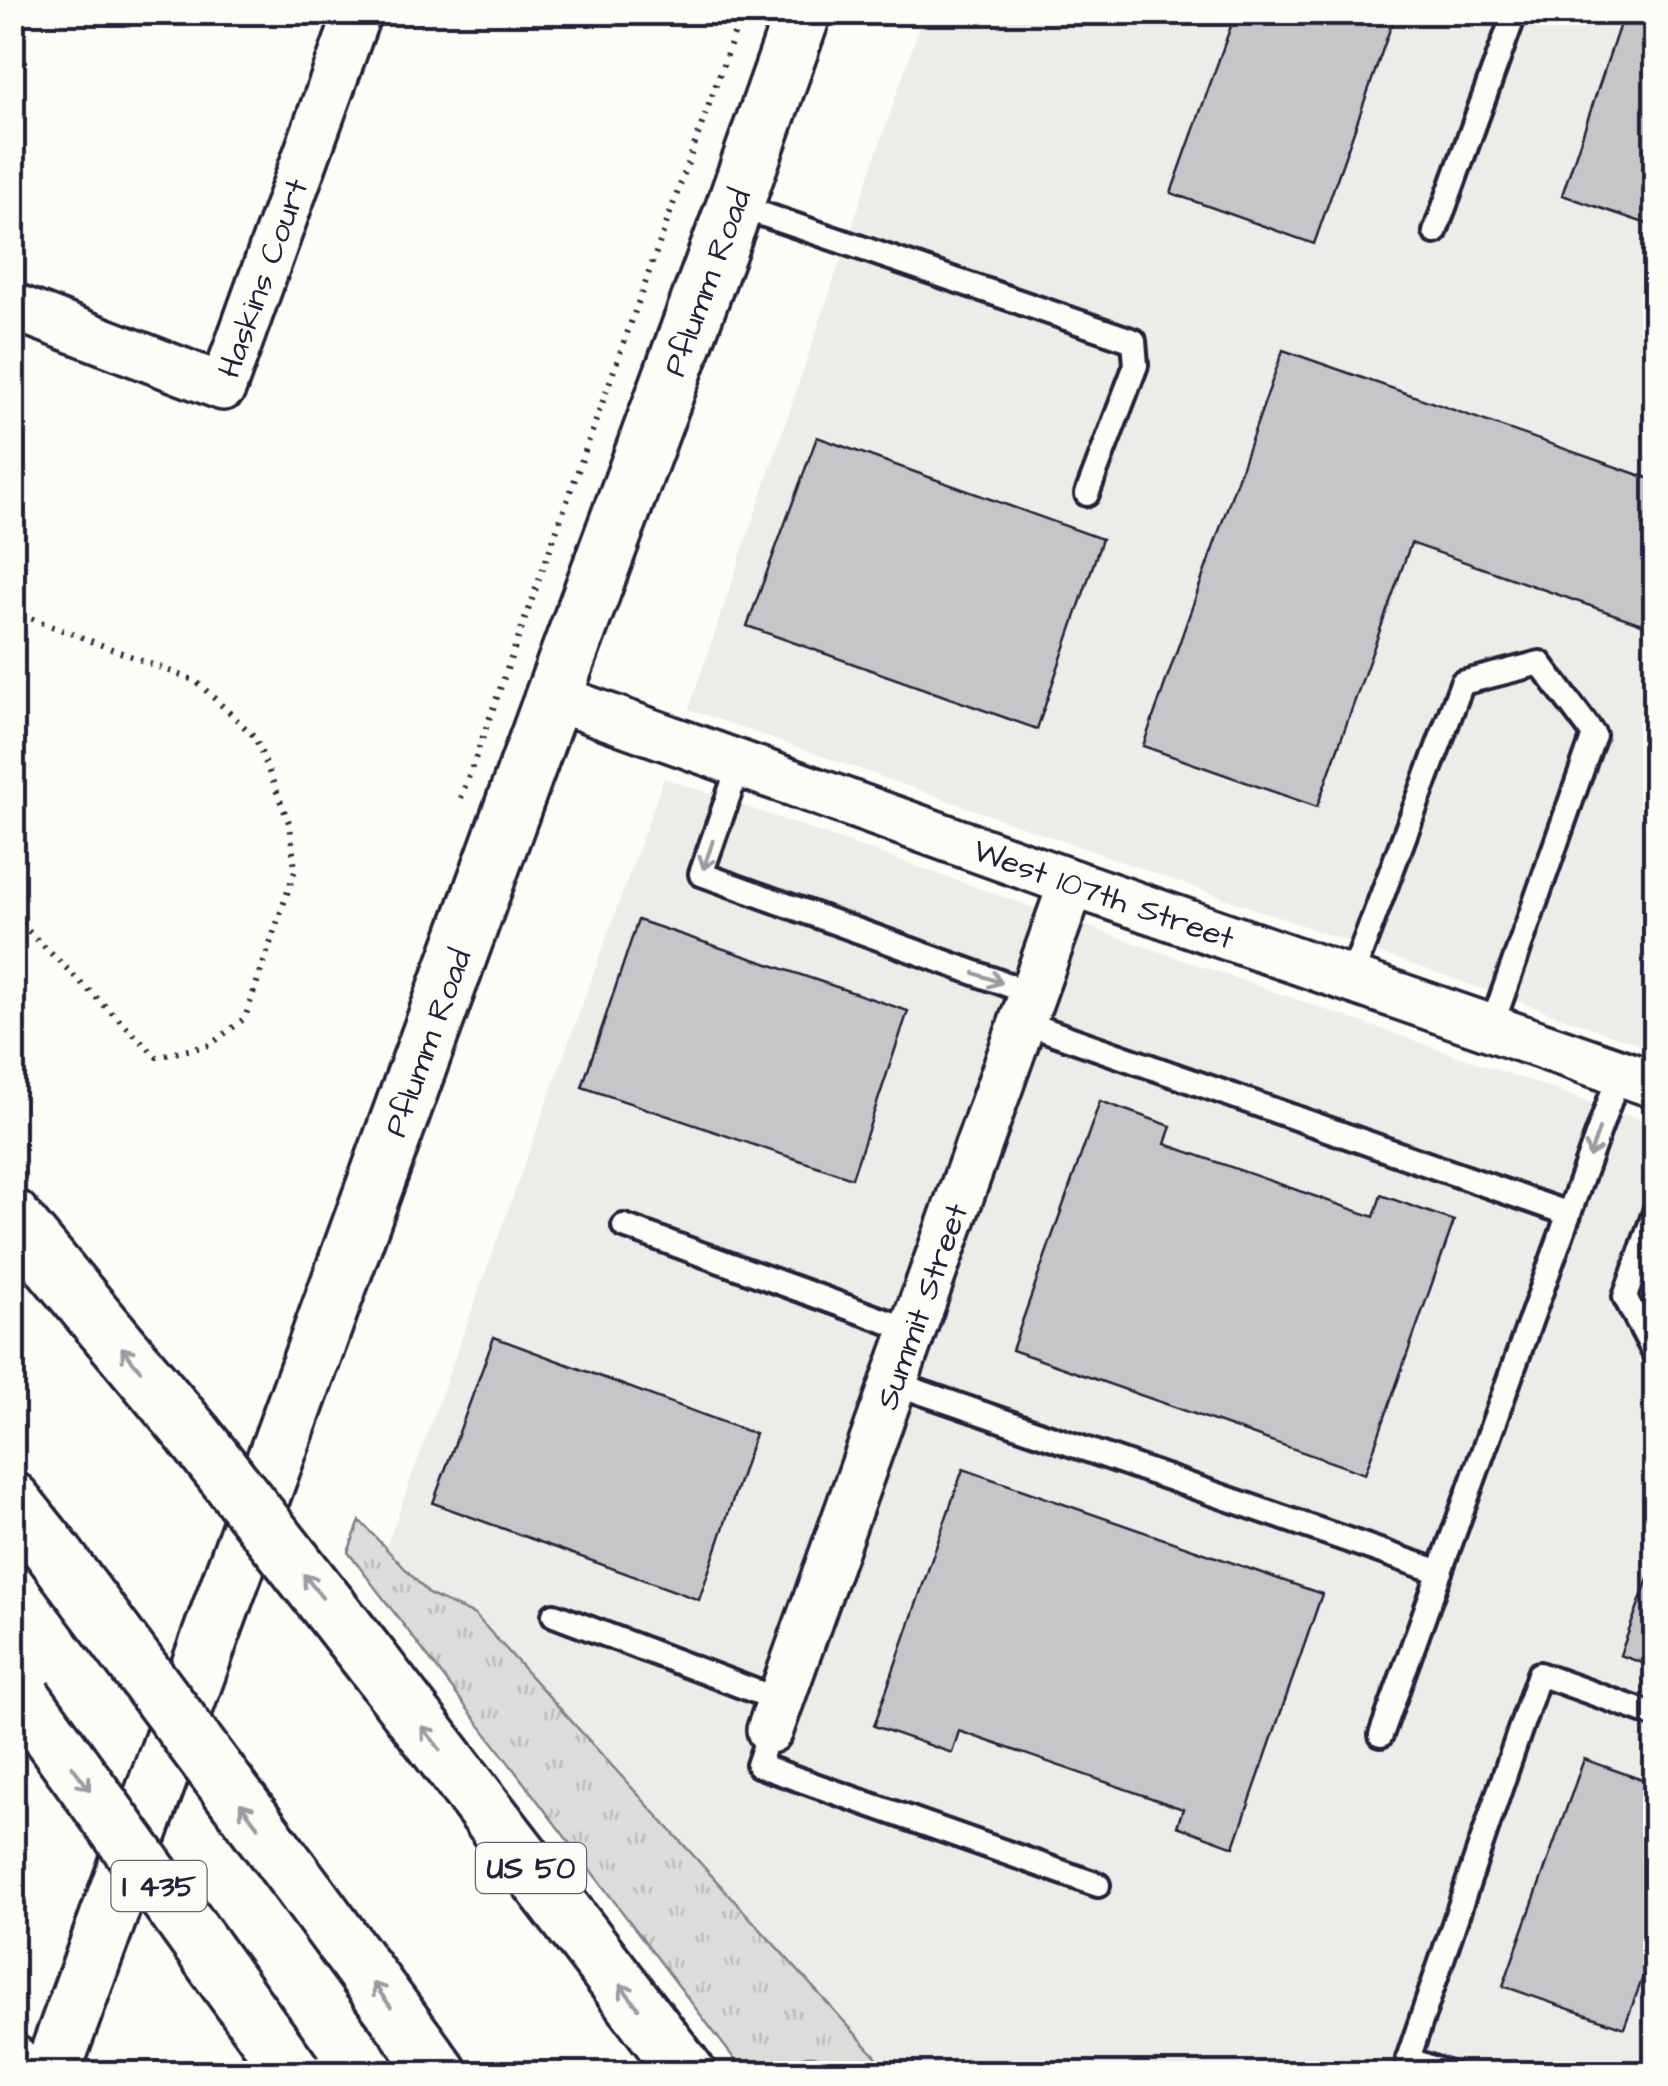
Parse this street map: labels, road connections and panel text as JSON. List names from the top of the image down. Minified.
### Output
{"streets":{"main road":["Pflumm Road","US 50","I 435"],"street":["Haskins Court","West 107th Street","Summit Street"]},"crossings":[["Pflumm Road","West 107th Street"],["West 107th Street","Summit Street"]]}
